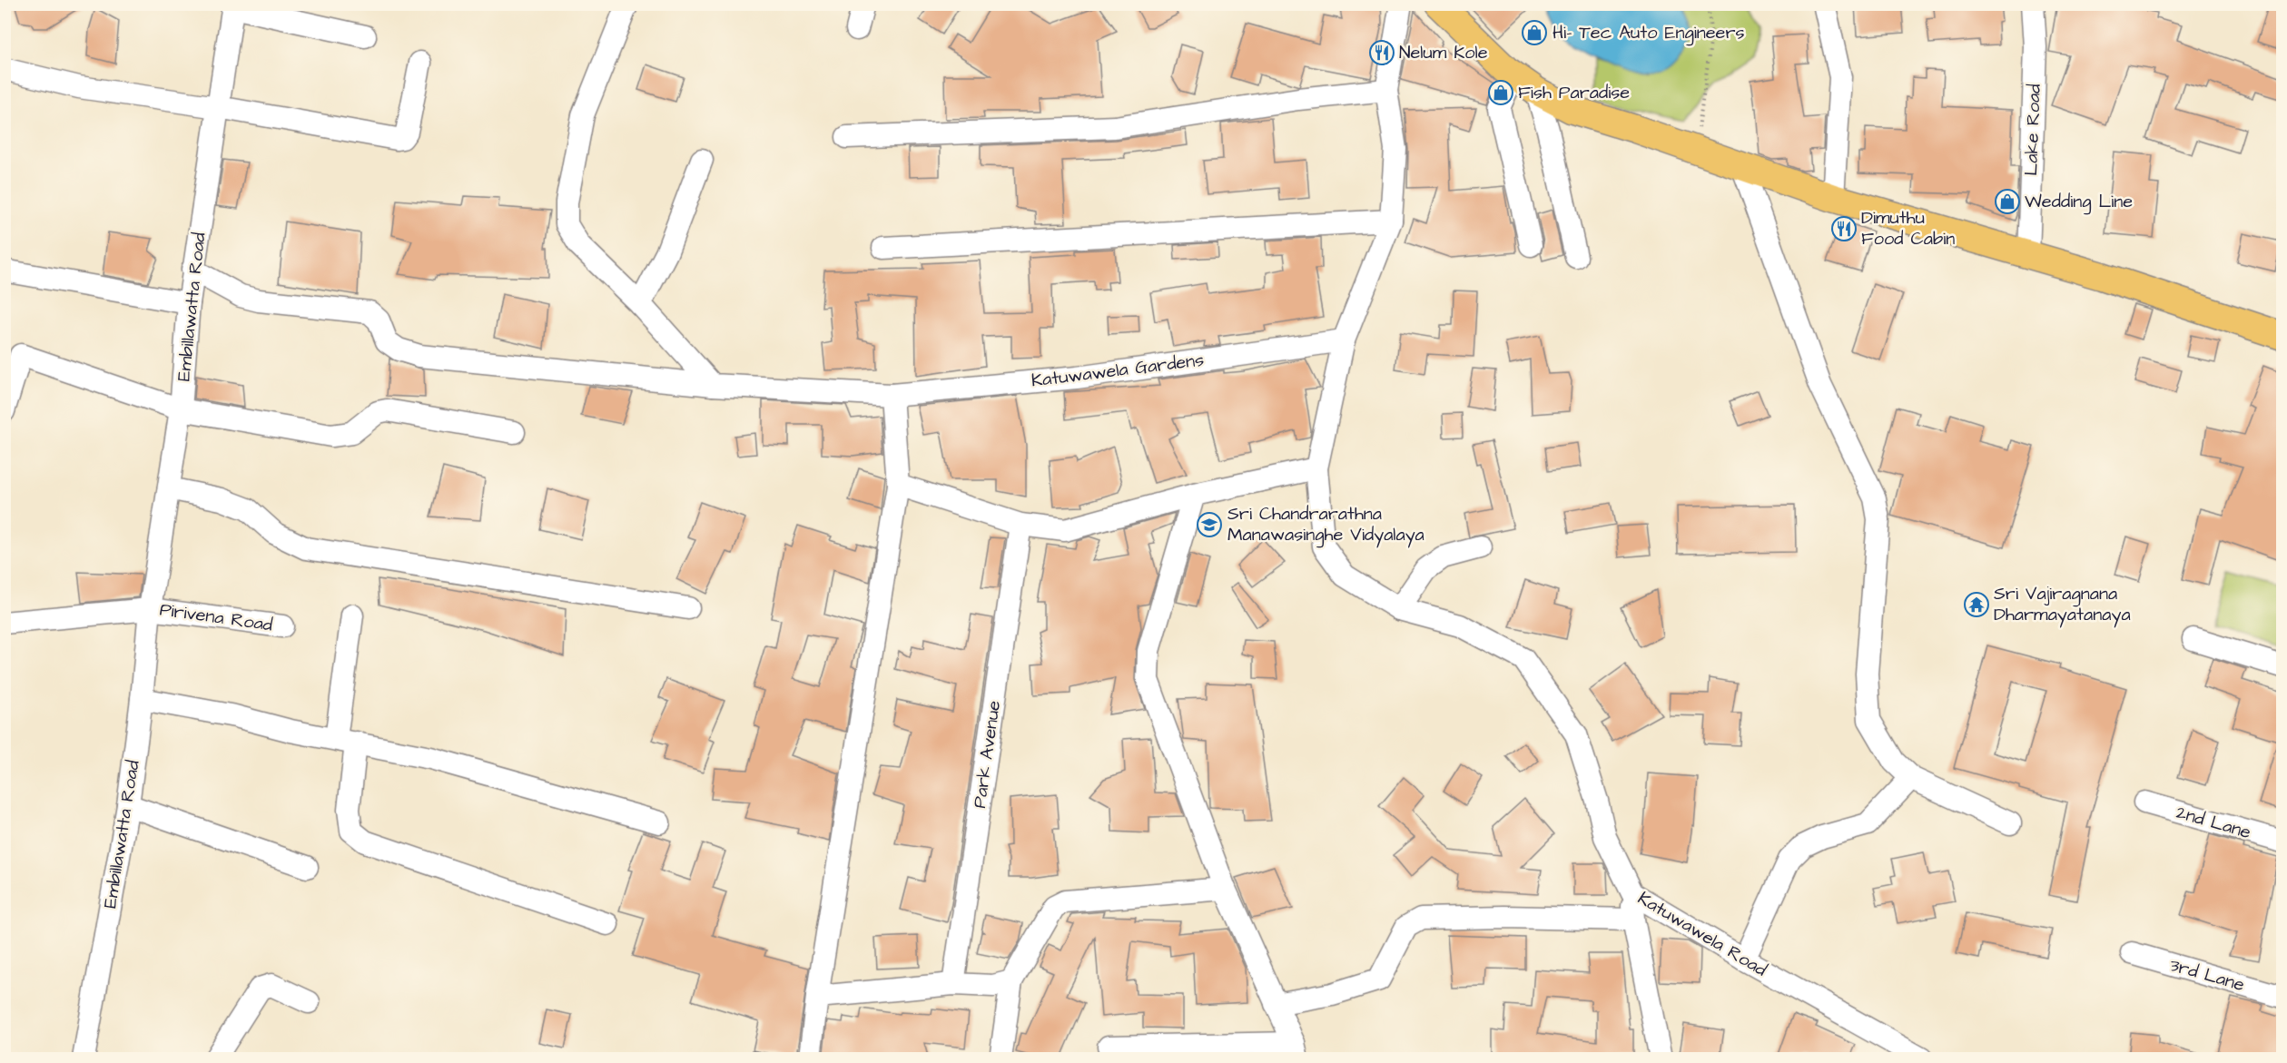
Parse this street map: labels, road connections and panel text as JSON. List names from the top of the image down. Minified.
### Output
{"streets":{"street":["Lake Road","Embillawatta Road","Katuwawela Gardens","Pirivena Road","Park Avenue","2nd Lane","Katuwawela Road","3rd Lane"]},"crossings":[["Embillawatta Road","Katuwawela Gardens"],["Embillawatta Road","Pirivena Road"],["Katuwawela Gardens","Katuwawela Road"]],"places":{"shop":["Hi- Tec Auto Engineers","Fish Paradise","Wedding Line"],"restaurant":["Nelum Kole","Dimuthu Food Cabin"],"school or university":["Sri Chandrarathna Manawasinghe Vidyalaya"],"temple":["Sri Vajiragnana Dharmayatanaya"]}}
